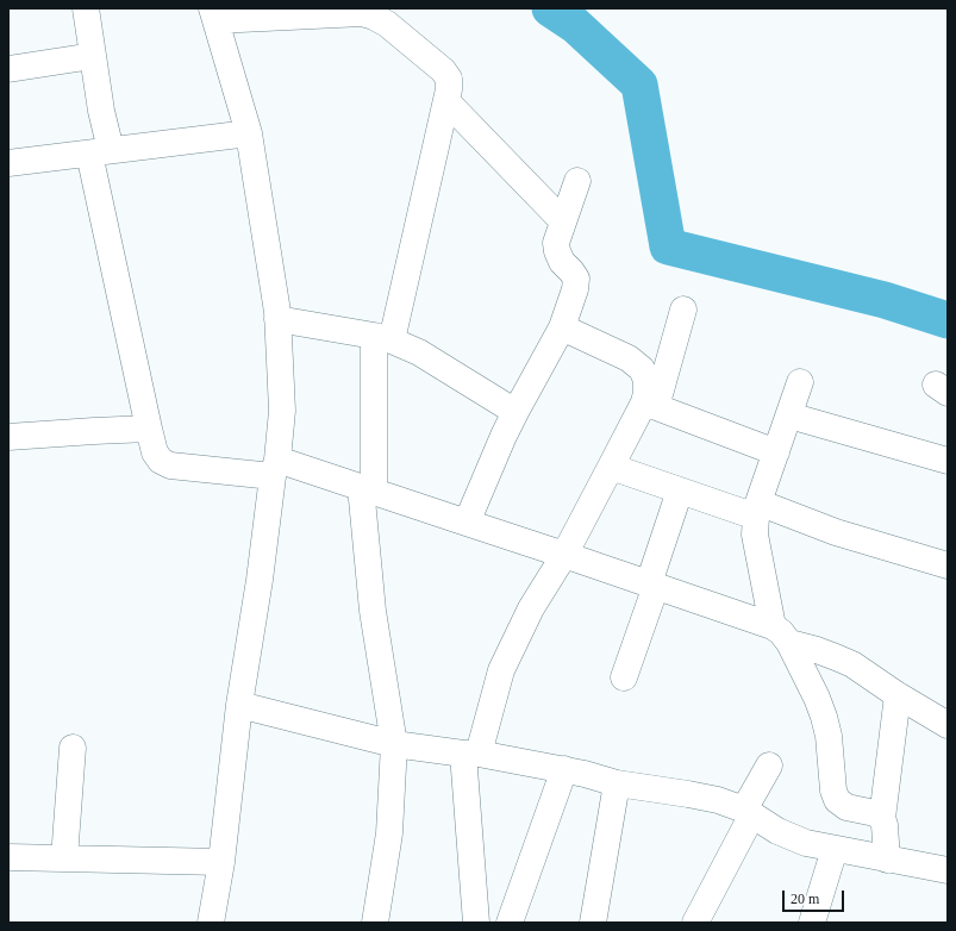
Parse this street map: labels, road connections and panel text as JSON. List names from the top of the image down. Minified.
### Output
{"scale_bar":"20 m"}
